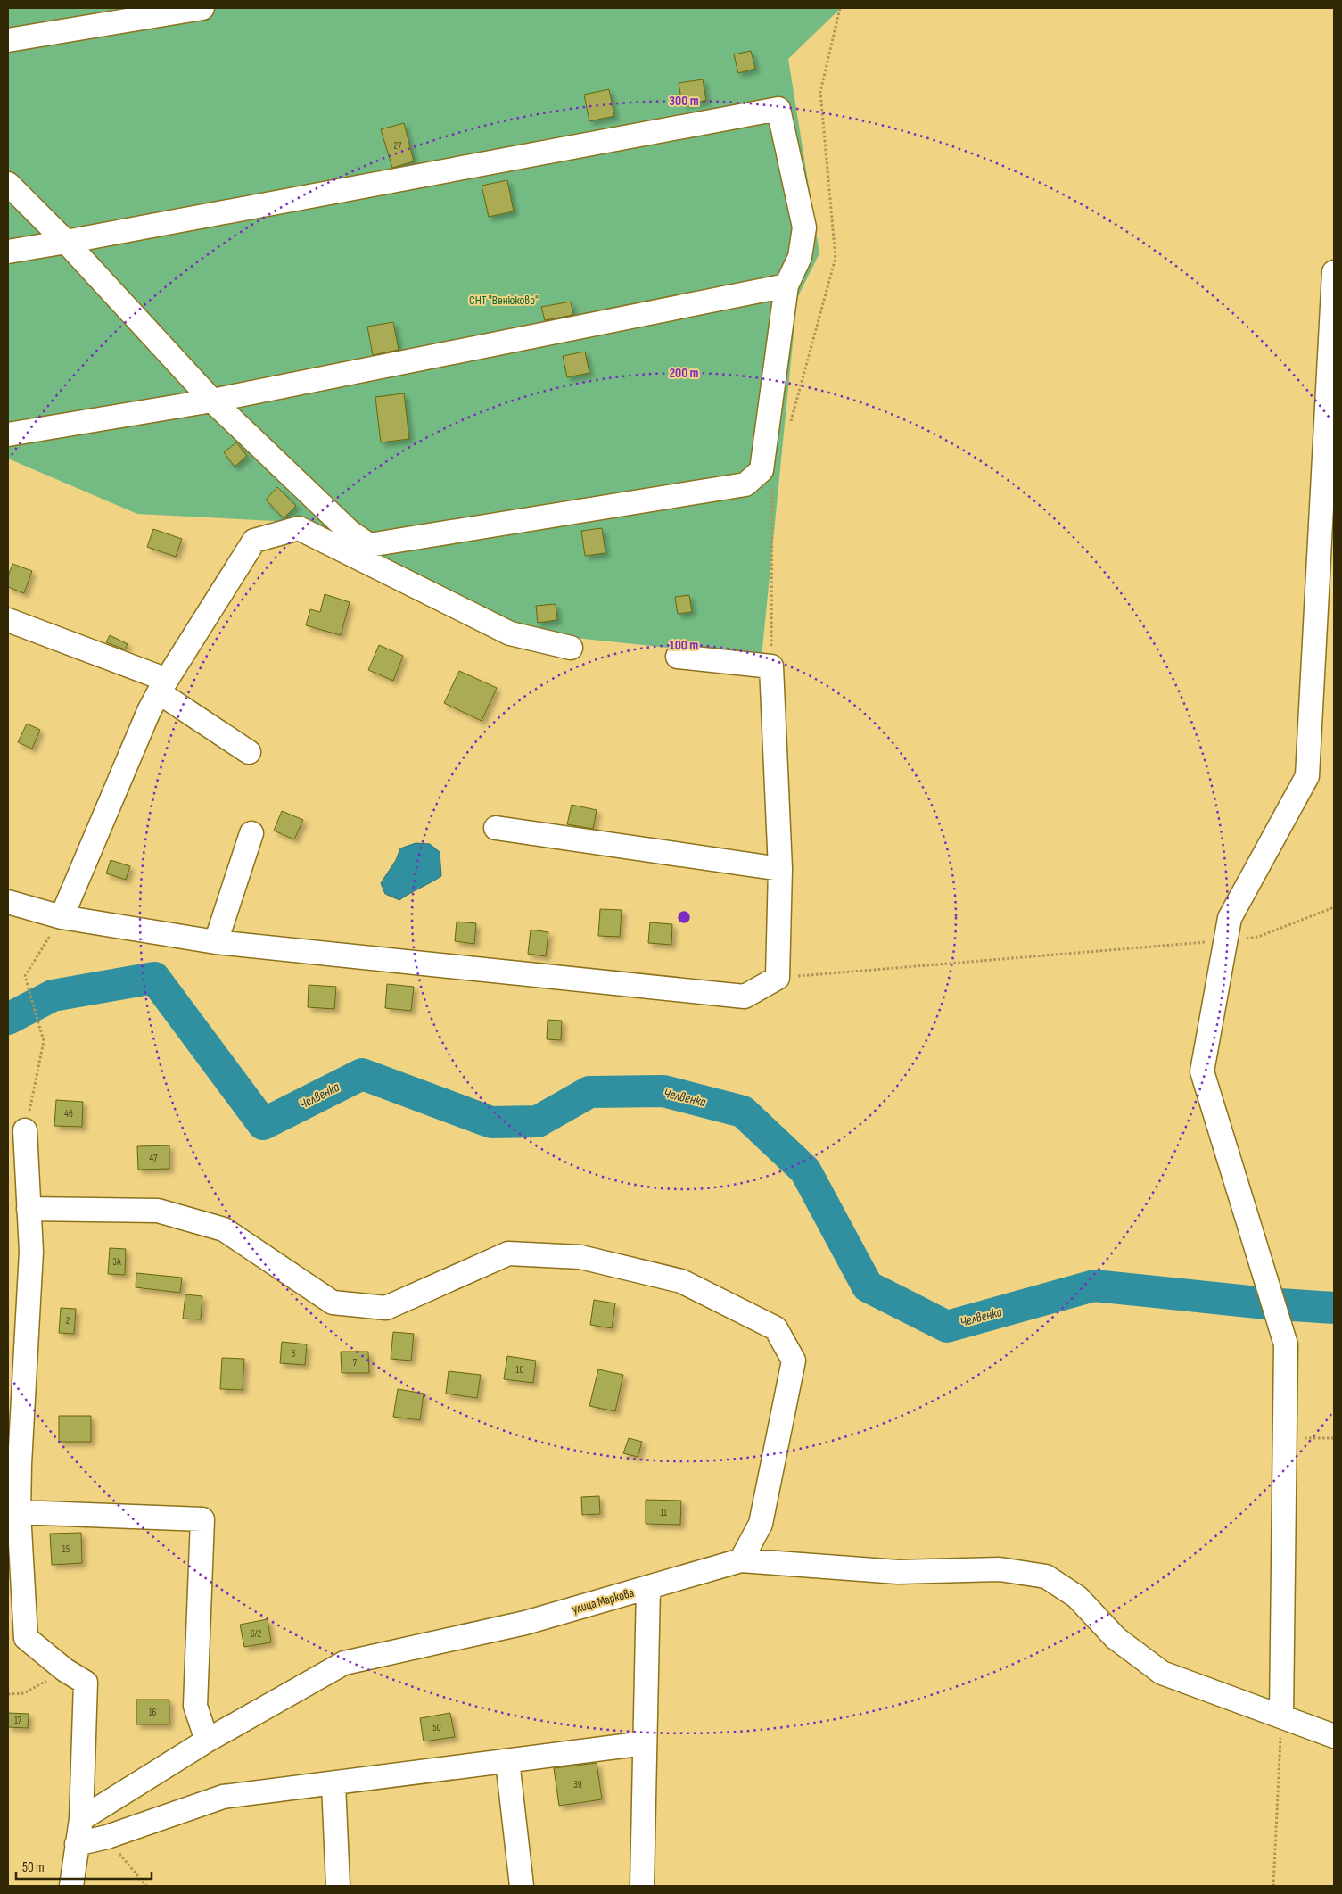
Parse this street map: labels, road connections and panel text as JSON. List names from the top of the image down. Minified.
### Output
{"streets":{"street":["улица Маркова"]},"water":["Челвенка"],"parks":["СНТ \"Венюково\""],"house_numbers":["27","46","47","3А","2","6","7","10","11","15","6/2","16","17","50","39"],"scale_bar":"50 m","rings":["300 m","200 m","100 m"]}
